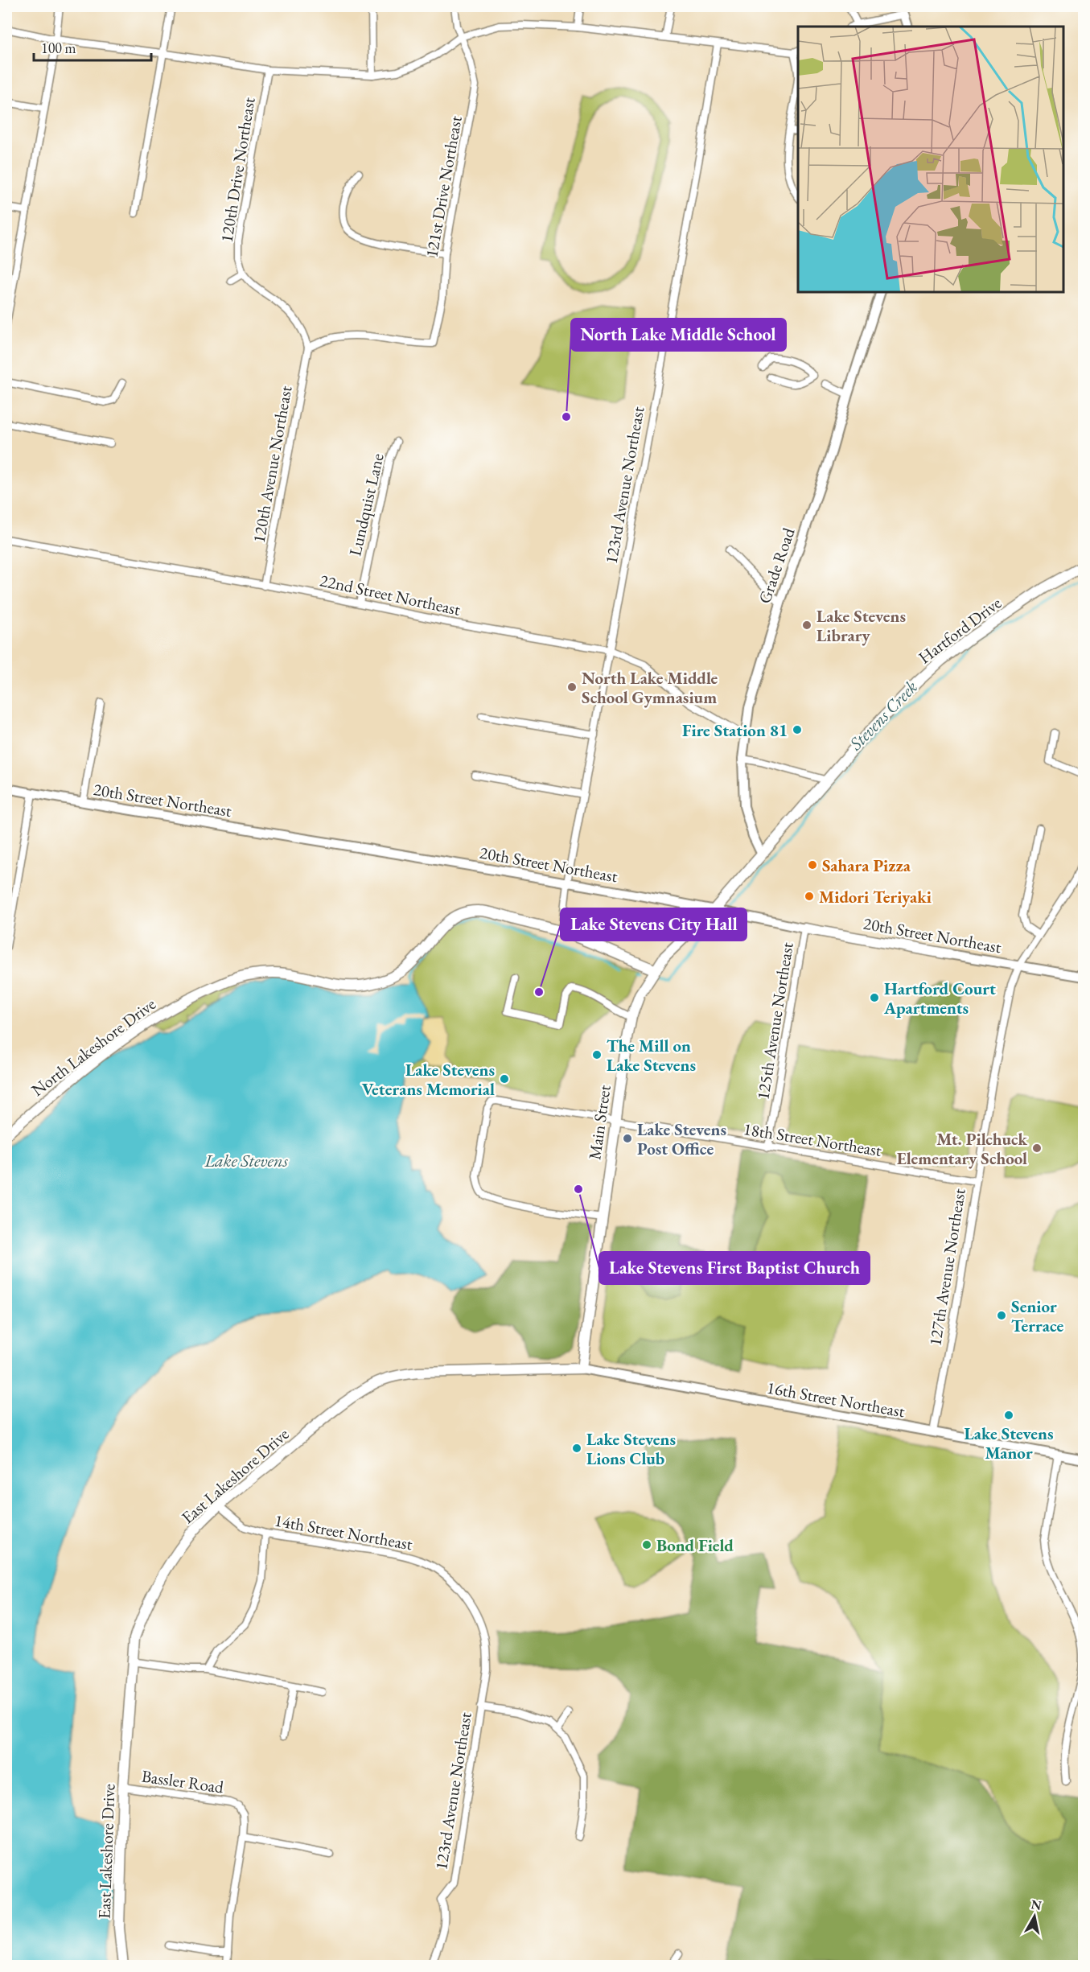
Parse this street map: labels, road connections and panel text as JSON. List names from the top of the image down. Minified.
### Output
{"streets":{"main road":["Hartford Drive","20th Street Northeast","North Lakeshore Drive","Main Street","East Lakeshore Drive"],"street":["120th Drive Northeast","121st Drive Northeast","120th Avenue Northeast","123rd Avenue Northeast","Lundquist Lane","Grade Road","22nd Street Northeast","125th Avenue Northeast","18th Street Northeast","127th Avenue Northeast","16th Street Northeast","14th Street Northeast","Bassler Road"]},"crossings":[["121st Drive Northeast","120th Avenue Northeast"],["120th Avenue Northeast","22nd Street Northeast"],["123rd Avenue Northeast","22nd Street Northeast"],["123rd Avenue Northeast","20th Street Northeast"],["123rd Avenue Northeast","North Lakeshore Drive"],["123rd Avenue Northeast","14th Street Northeast"],["Lundquist Lane","22nd Street Northeast"],["Grade Road","22nd Street Northeast"],["Grade Road","Hartford Drive"],["Hartford Drive","20th Street Northeast"],["Hartford Drive","Main Street"],["20th Street Northeast","125th Avenue Northeast"],["20th Street Northeast","Main Street"],["20th Street Northeast","127th Avenue Northeast"],["125th Avenue Northeast","18th Street Northeast"],["North Lakeshore Drive","Main Street"],["Main Street","18th Street Northeast"],["Main Street","16th Street Northeast"],["Main Street","East Lakeshore Drive"],["18th Street Northeast","127th Avenue Northeast"],["127th Avenue Northeast","16th Street Northeast"],["16th Street Northeast","East Lakeshore Drive"],["East Lakeshore Drive","14th Street Northeast"],["East Lakeshore Drive","Bassler Road"]],"water":["Stevens Creek","Lake Stevens"],"places":["North Lake Middle School","Lake Stevens Library","North Lake Middle School Gymnasium","Fire Station 81","Sahara Pizza","Midori Teriyaki","Lake Stevens City Hall","Hartford Court Apartments","The Mill on Lake Stevens","Lake Stevens Veterans Memorial","Lake Stevens Post Office","Mt. Pilchuck Elementary School","Lake Stevens First Baptist Church","Senior Terrace","Lake Stevens Manor","Lake Stevens Lions Club","Bond Field"],"scale_bar":"100 m","north":"top"}
